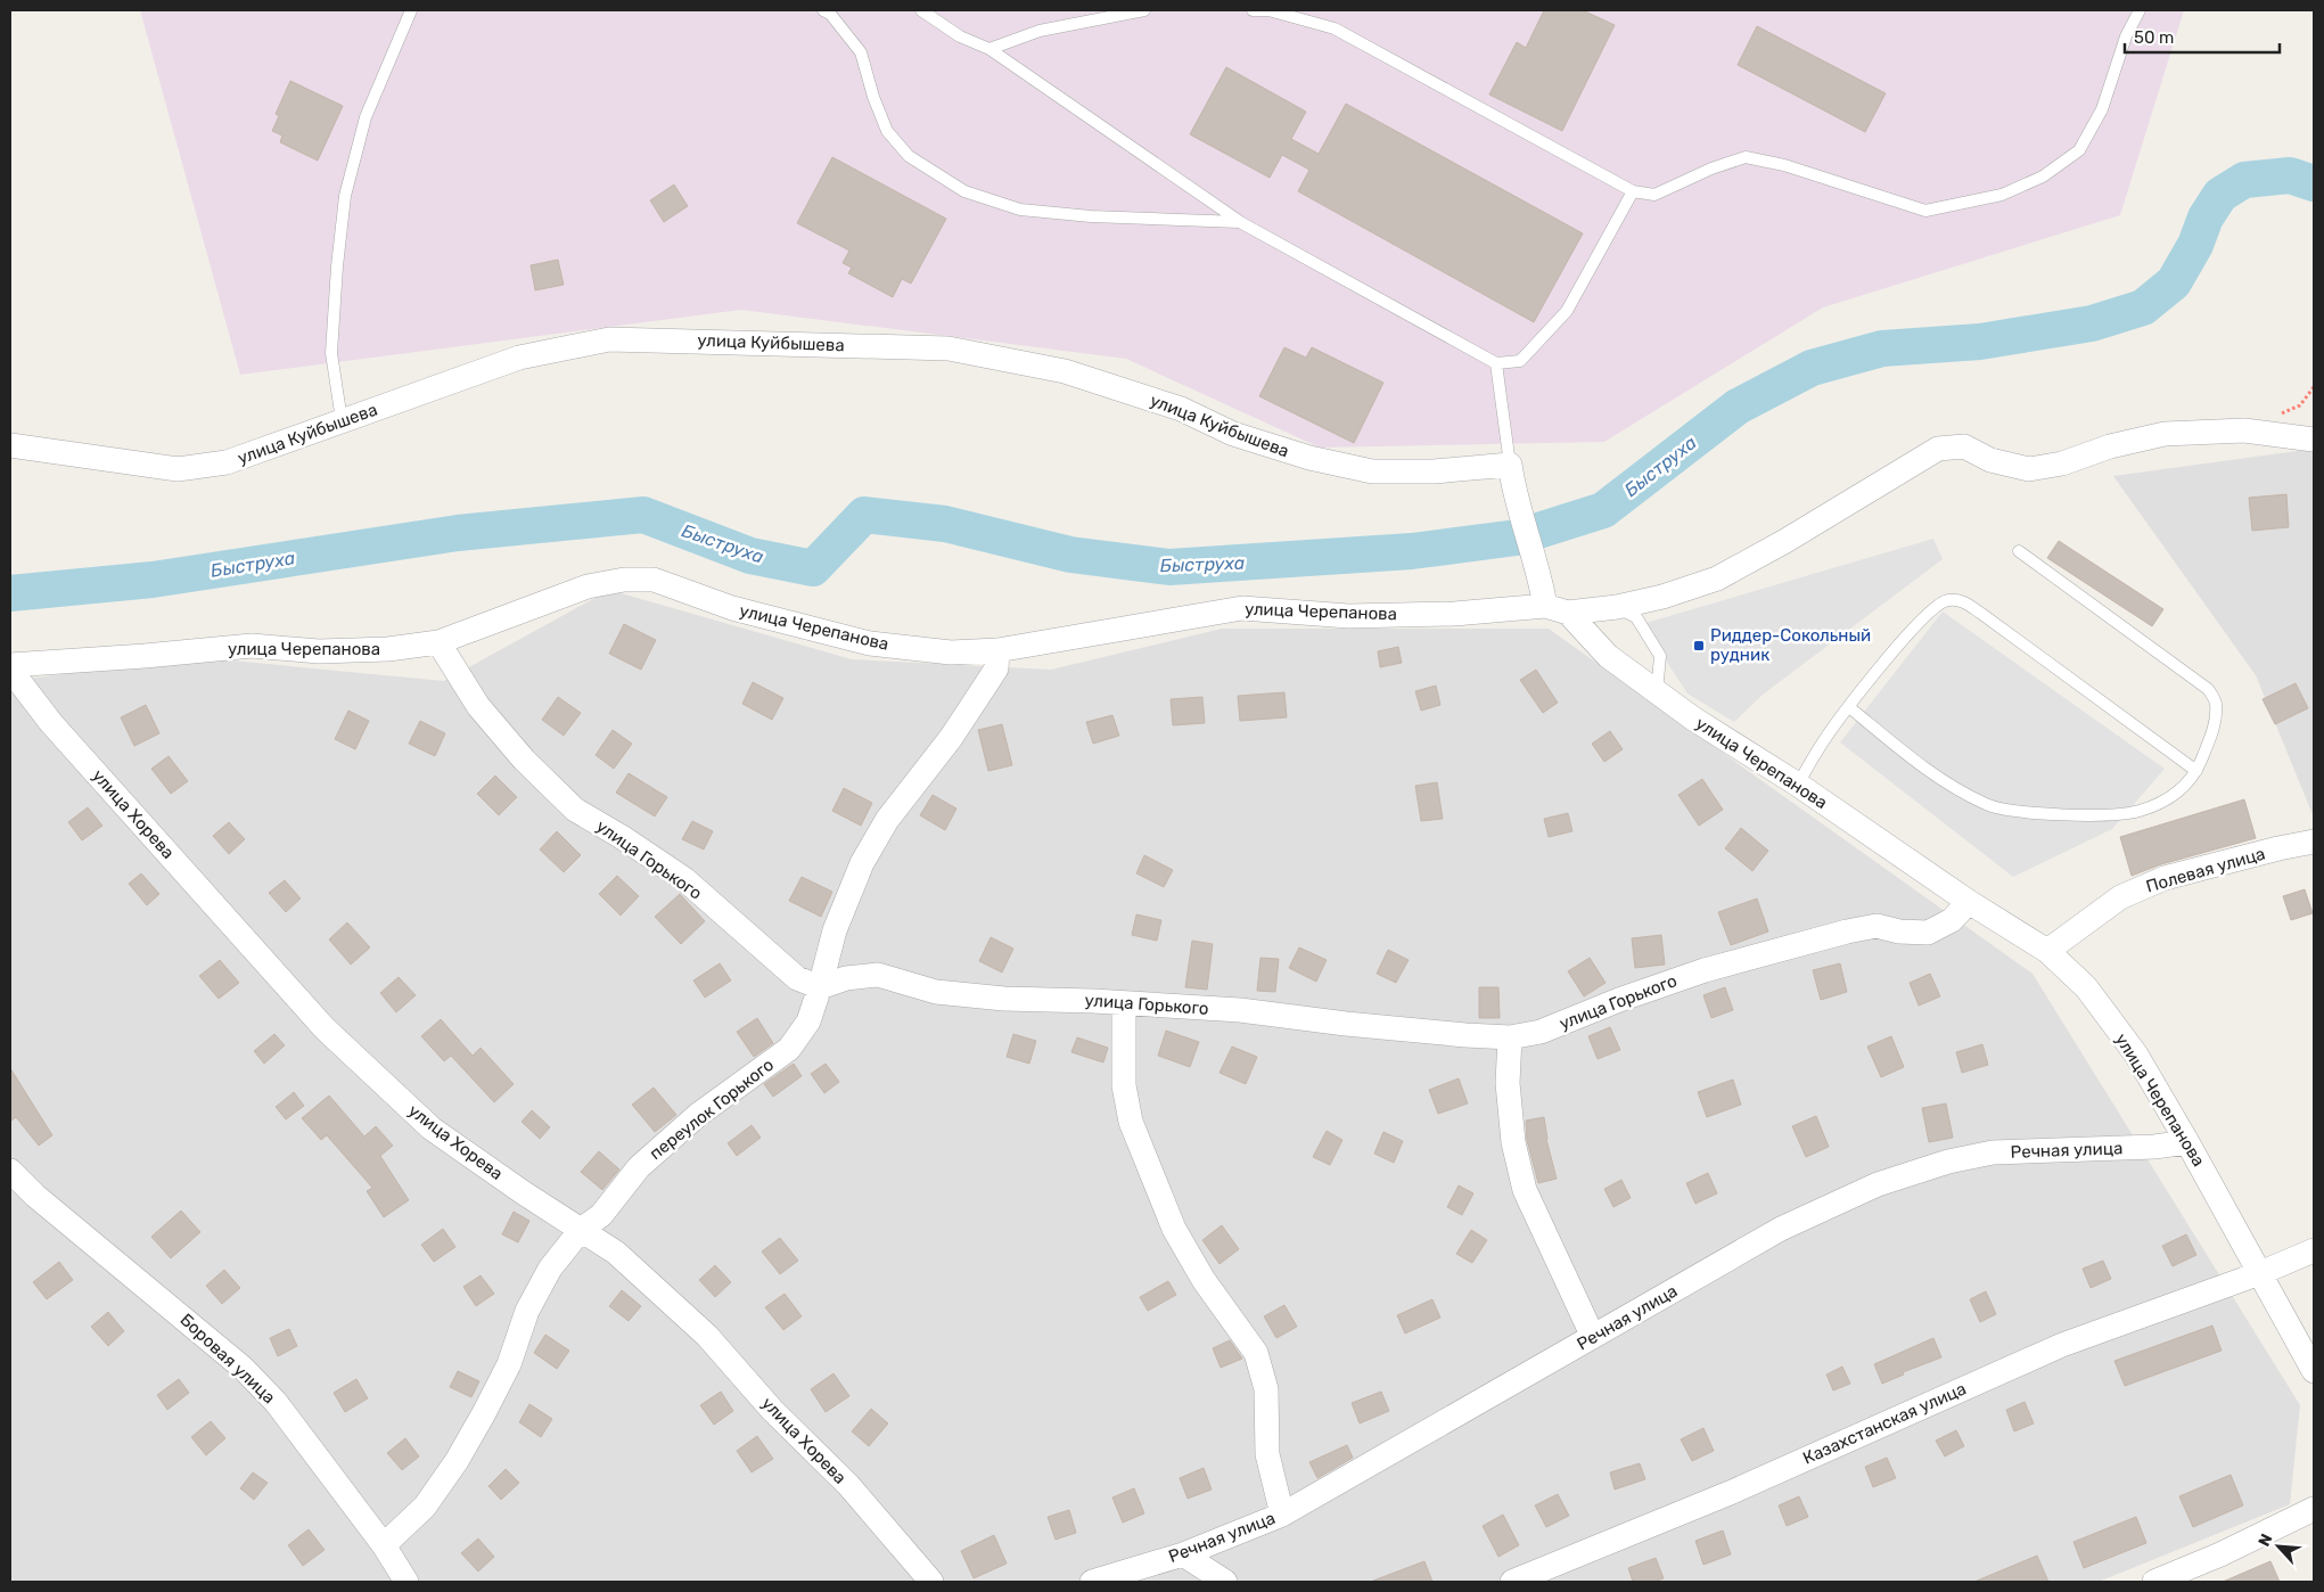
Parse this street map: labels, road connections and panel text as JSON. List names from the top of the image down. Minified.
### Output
{"streets":{"street":["улица Куйбышева","улица Черепанова","улица Хорева","улица Горького","Полевая улица","переулок Горького","Речная улица","Боровая улица","Казахстанская улица"]},"crossings":[["улица Черепанова","улица Горького"],["улица Черепанова","Полевая улица"],["улица Черепанова","переулок Горького"],["улица Черепанова","Речная улица"],["улица Черепанова","Казахстанская улица"],["улица Хорева","переулок Горького"],["улица Горького","переулок Горького"],["переулок Горького","Боровая улица"]],"water":["Быструха"],"places":{"transit":["Риддер-Сокольный рудник"]},"scale_bar":"50 m","north":"top left"}
